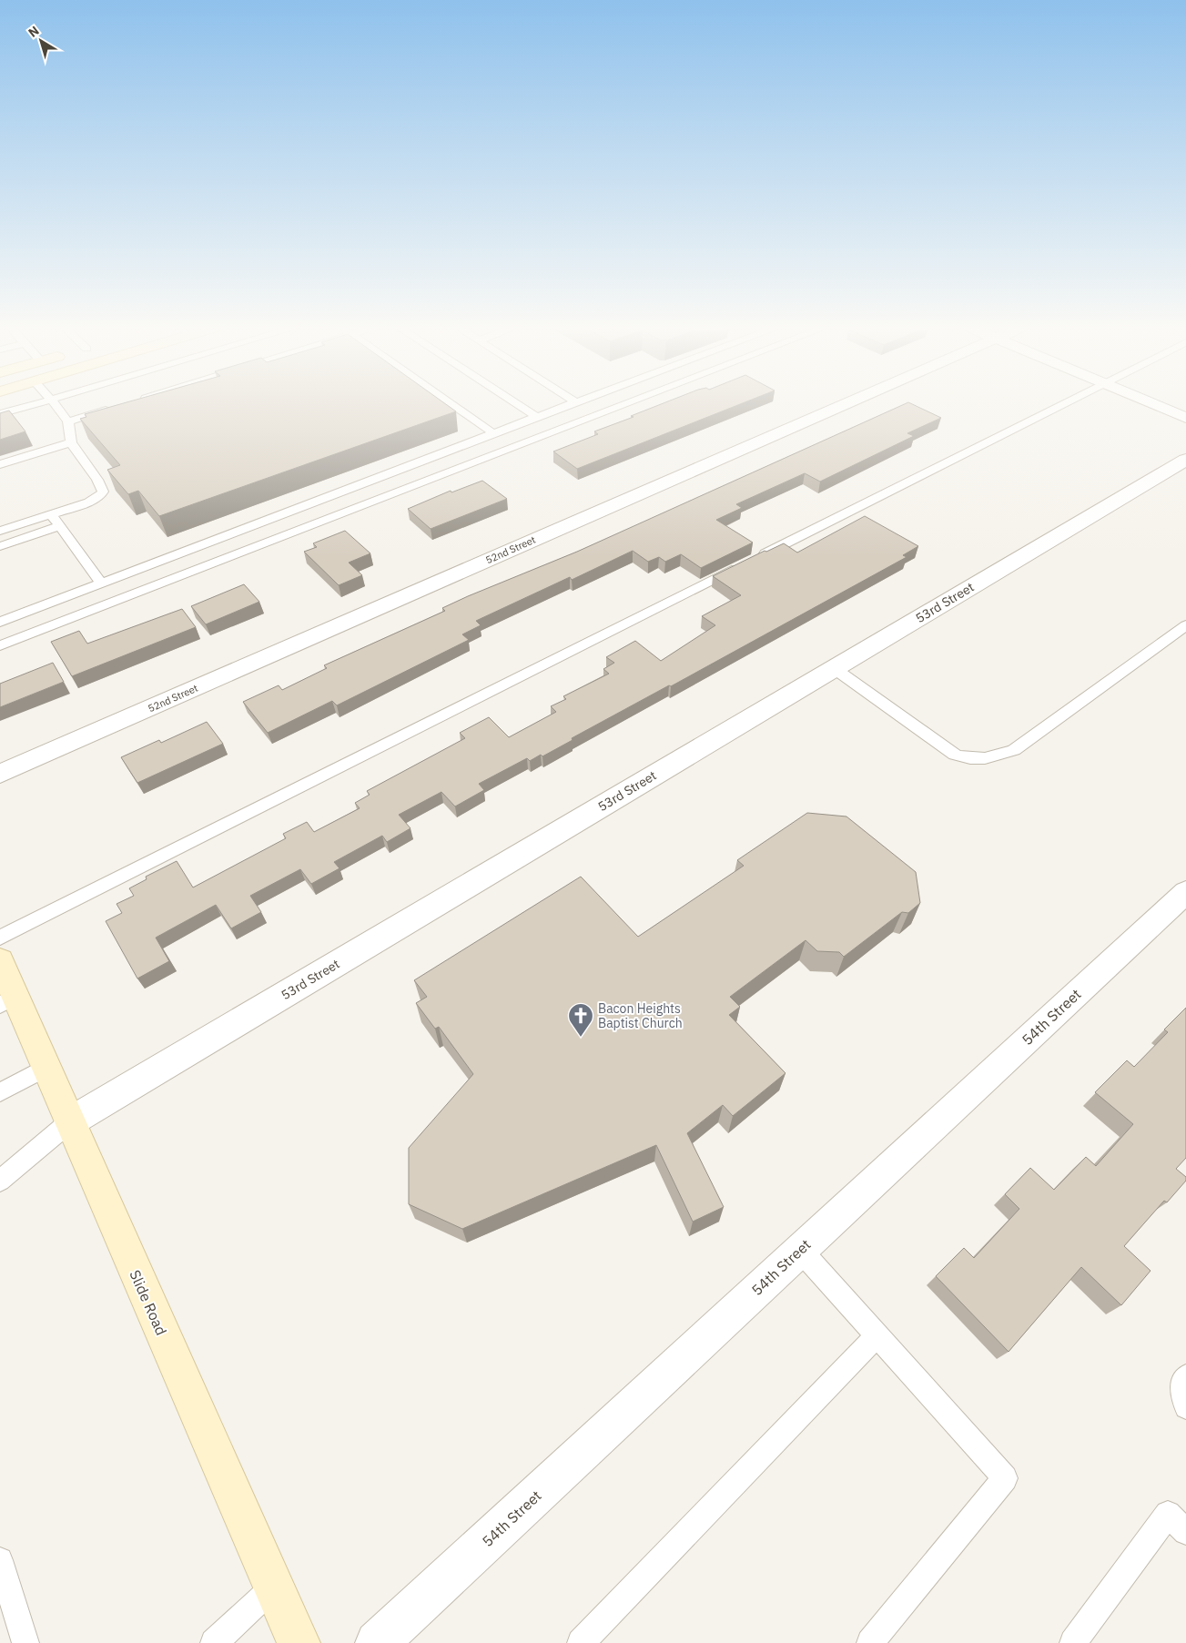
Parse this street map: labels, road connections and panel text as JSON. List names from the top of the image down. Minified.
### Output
{"streets":{"main road":["Slide Road"],"street":["52nd Street","53rd Street","54th Street"]},"crossings":[["53rd Street","Slide Road"]],"places":{"church":["Bacon Heights Baptist Church"]},"north":"top left"}
